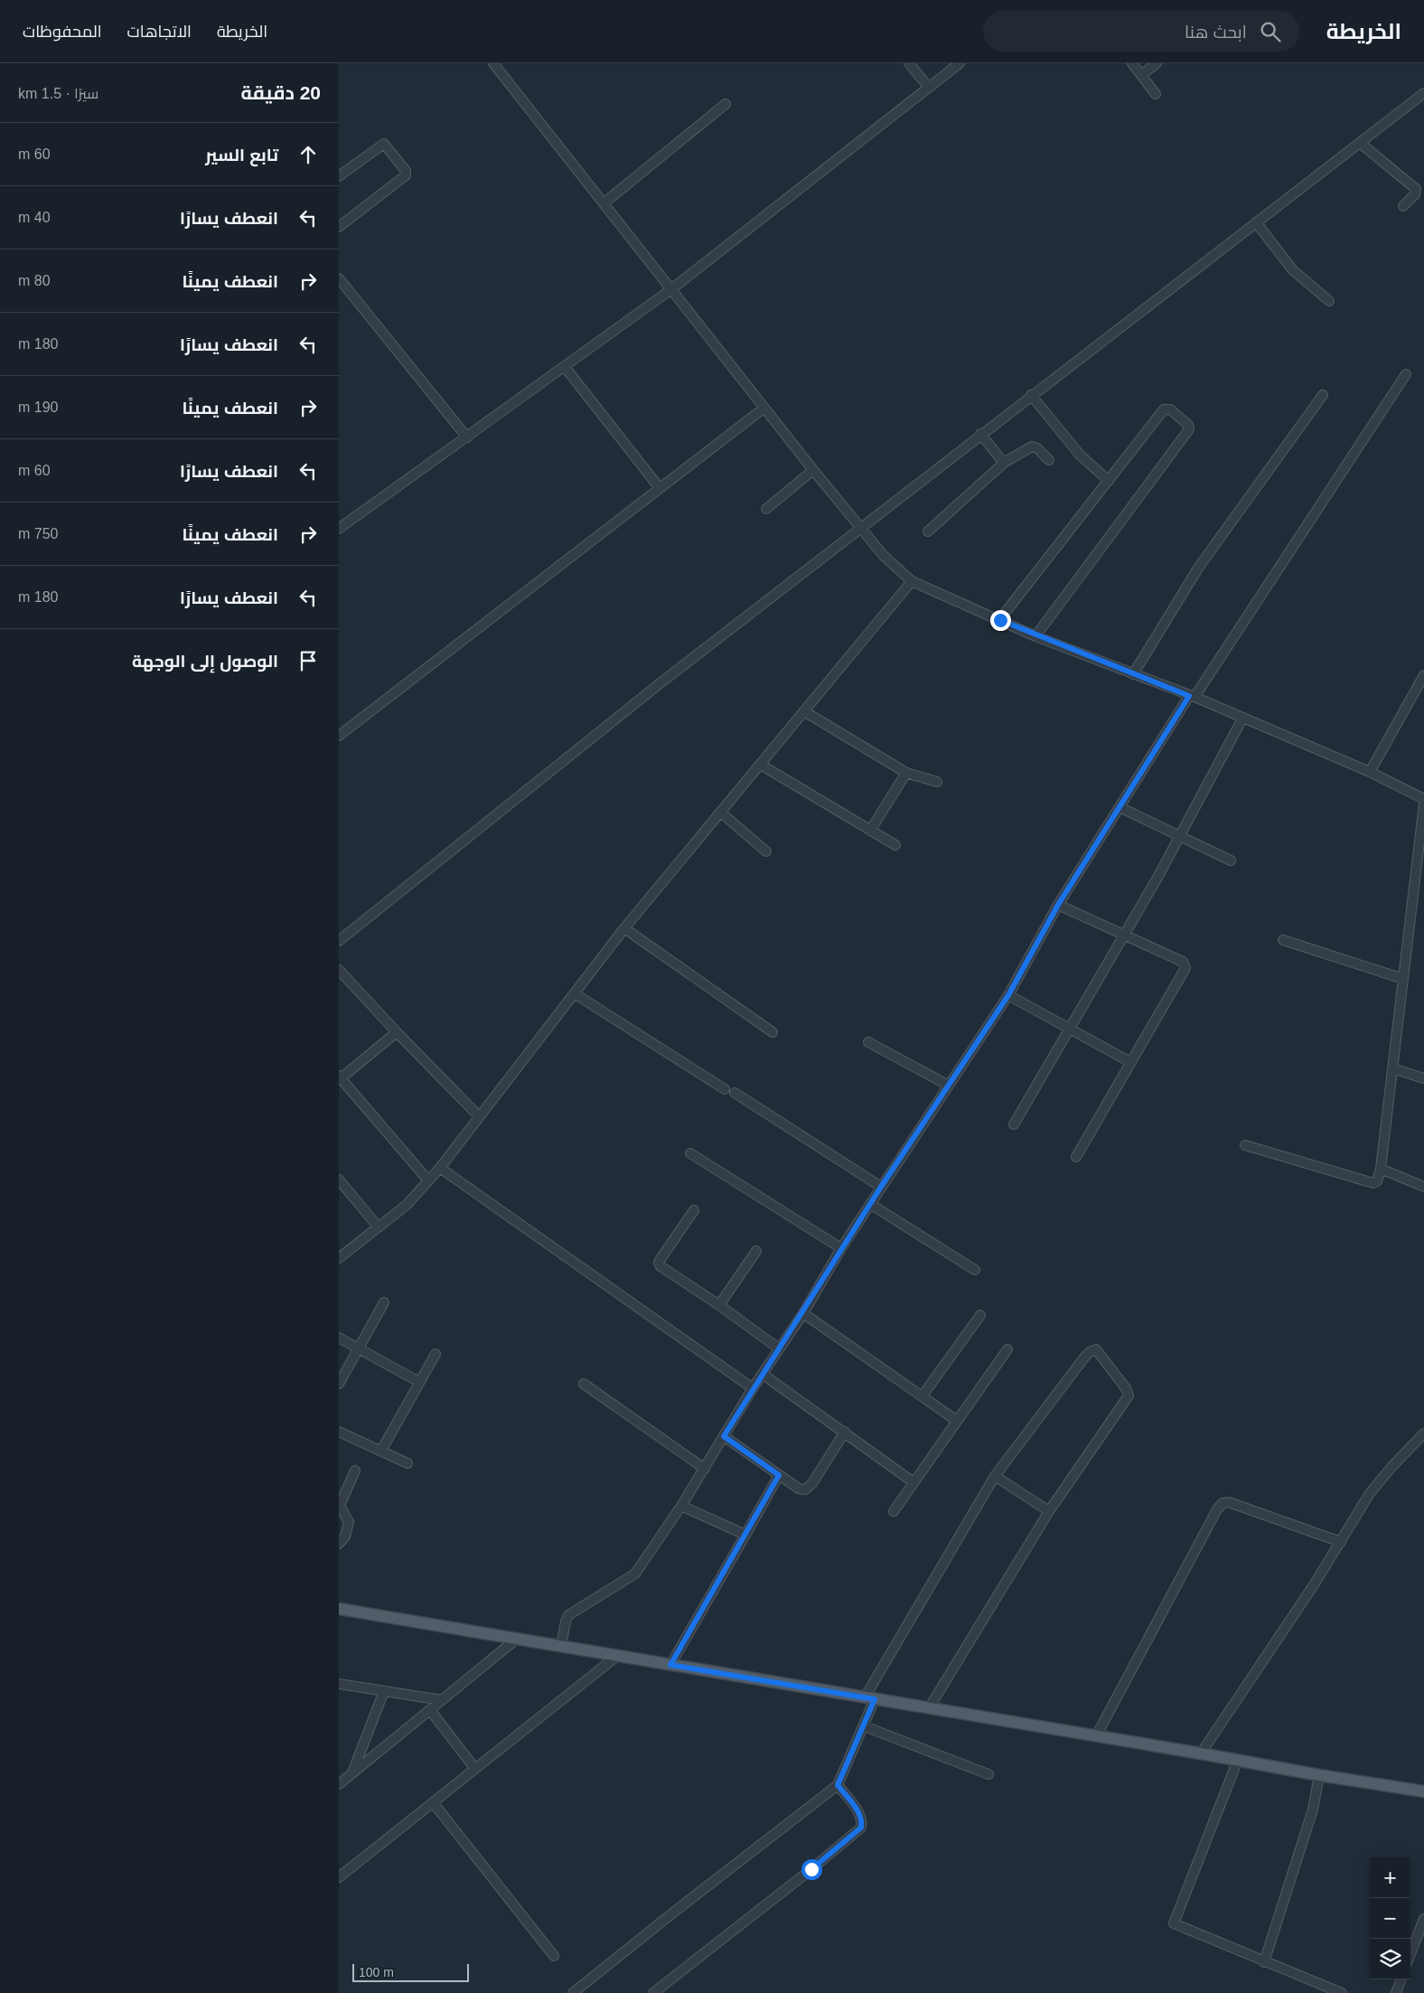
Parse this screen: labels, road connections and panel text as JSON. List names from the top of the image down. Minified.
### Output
{"scale_bar":"100 m","page":{"header":"الخريطة","search":"ابحث هنا","nav":["الخريطة","الاتجاهات","المحفوظات"],"heading":["20 دقيقة","سيرًا · 1.5 km"],"list":[["تابع السير","60 m"],["انعطف يسارًا","40 m"],["انعطف يمينًا","80 m"],["انعطف يسارًا","180 m"],["انعطف يمينًا","190 m"],["انعطف يسارًا","60 m"],["انعطف يمينًا","750 m"],["انعطف يسارًا","180 m"],"الوصول إلى الوجهة"],"map_buttons":["+","−"],"scale":"100 m"}}
